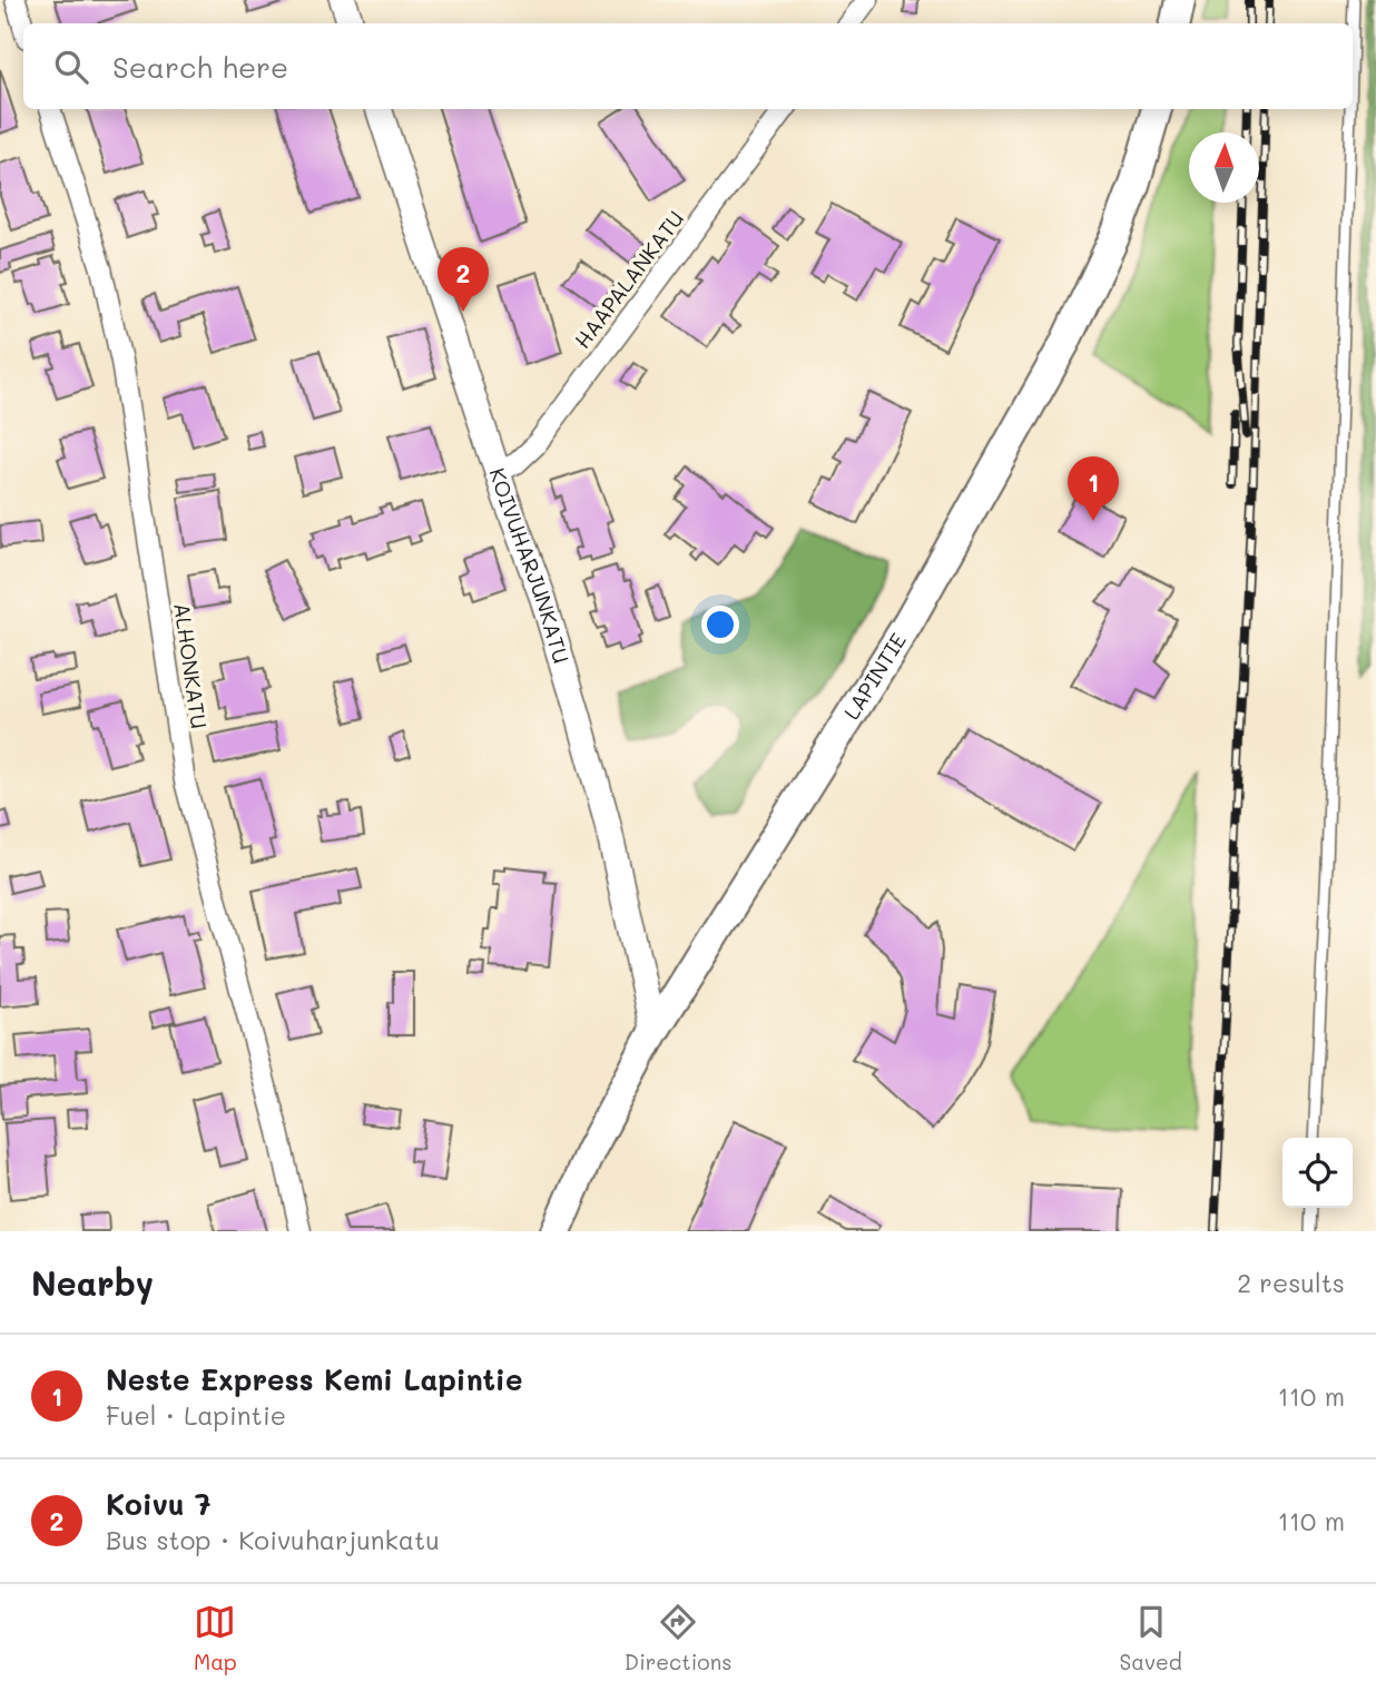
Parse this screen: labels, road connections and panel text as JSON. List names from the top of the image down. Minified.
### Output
{"streets":{"main road":["LAPINTIE"],"street":["HAAPALANKATU","KOIVUHARJUNKATU","ALHONKATU"]},"crossings":[["HAAPALANKATU","KOIVUHARJUNKATU"],["KOIVUHARJUNKATU","LAPINTIE"]],"north":"top","page":{"search":"Search here","pins":["2","1"],"heading":["Nearby","2 results"],"list":[{"mark":"1","name":"Neste Express Kemi Lapintie","note":"Fuel · Lapintie","value":"110 m"},{"mark":"2","name":"Koivu 7","note":"Bus stop · Koivuharjunkatu","value":"110 m"}],"nav":["Map","Directions","Saved"]}}
